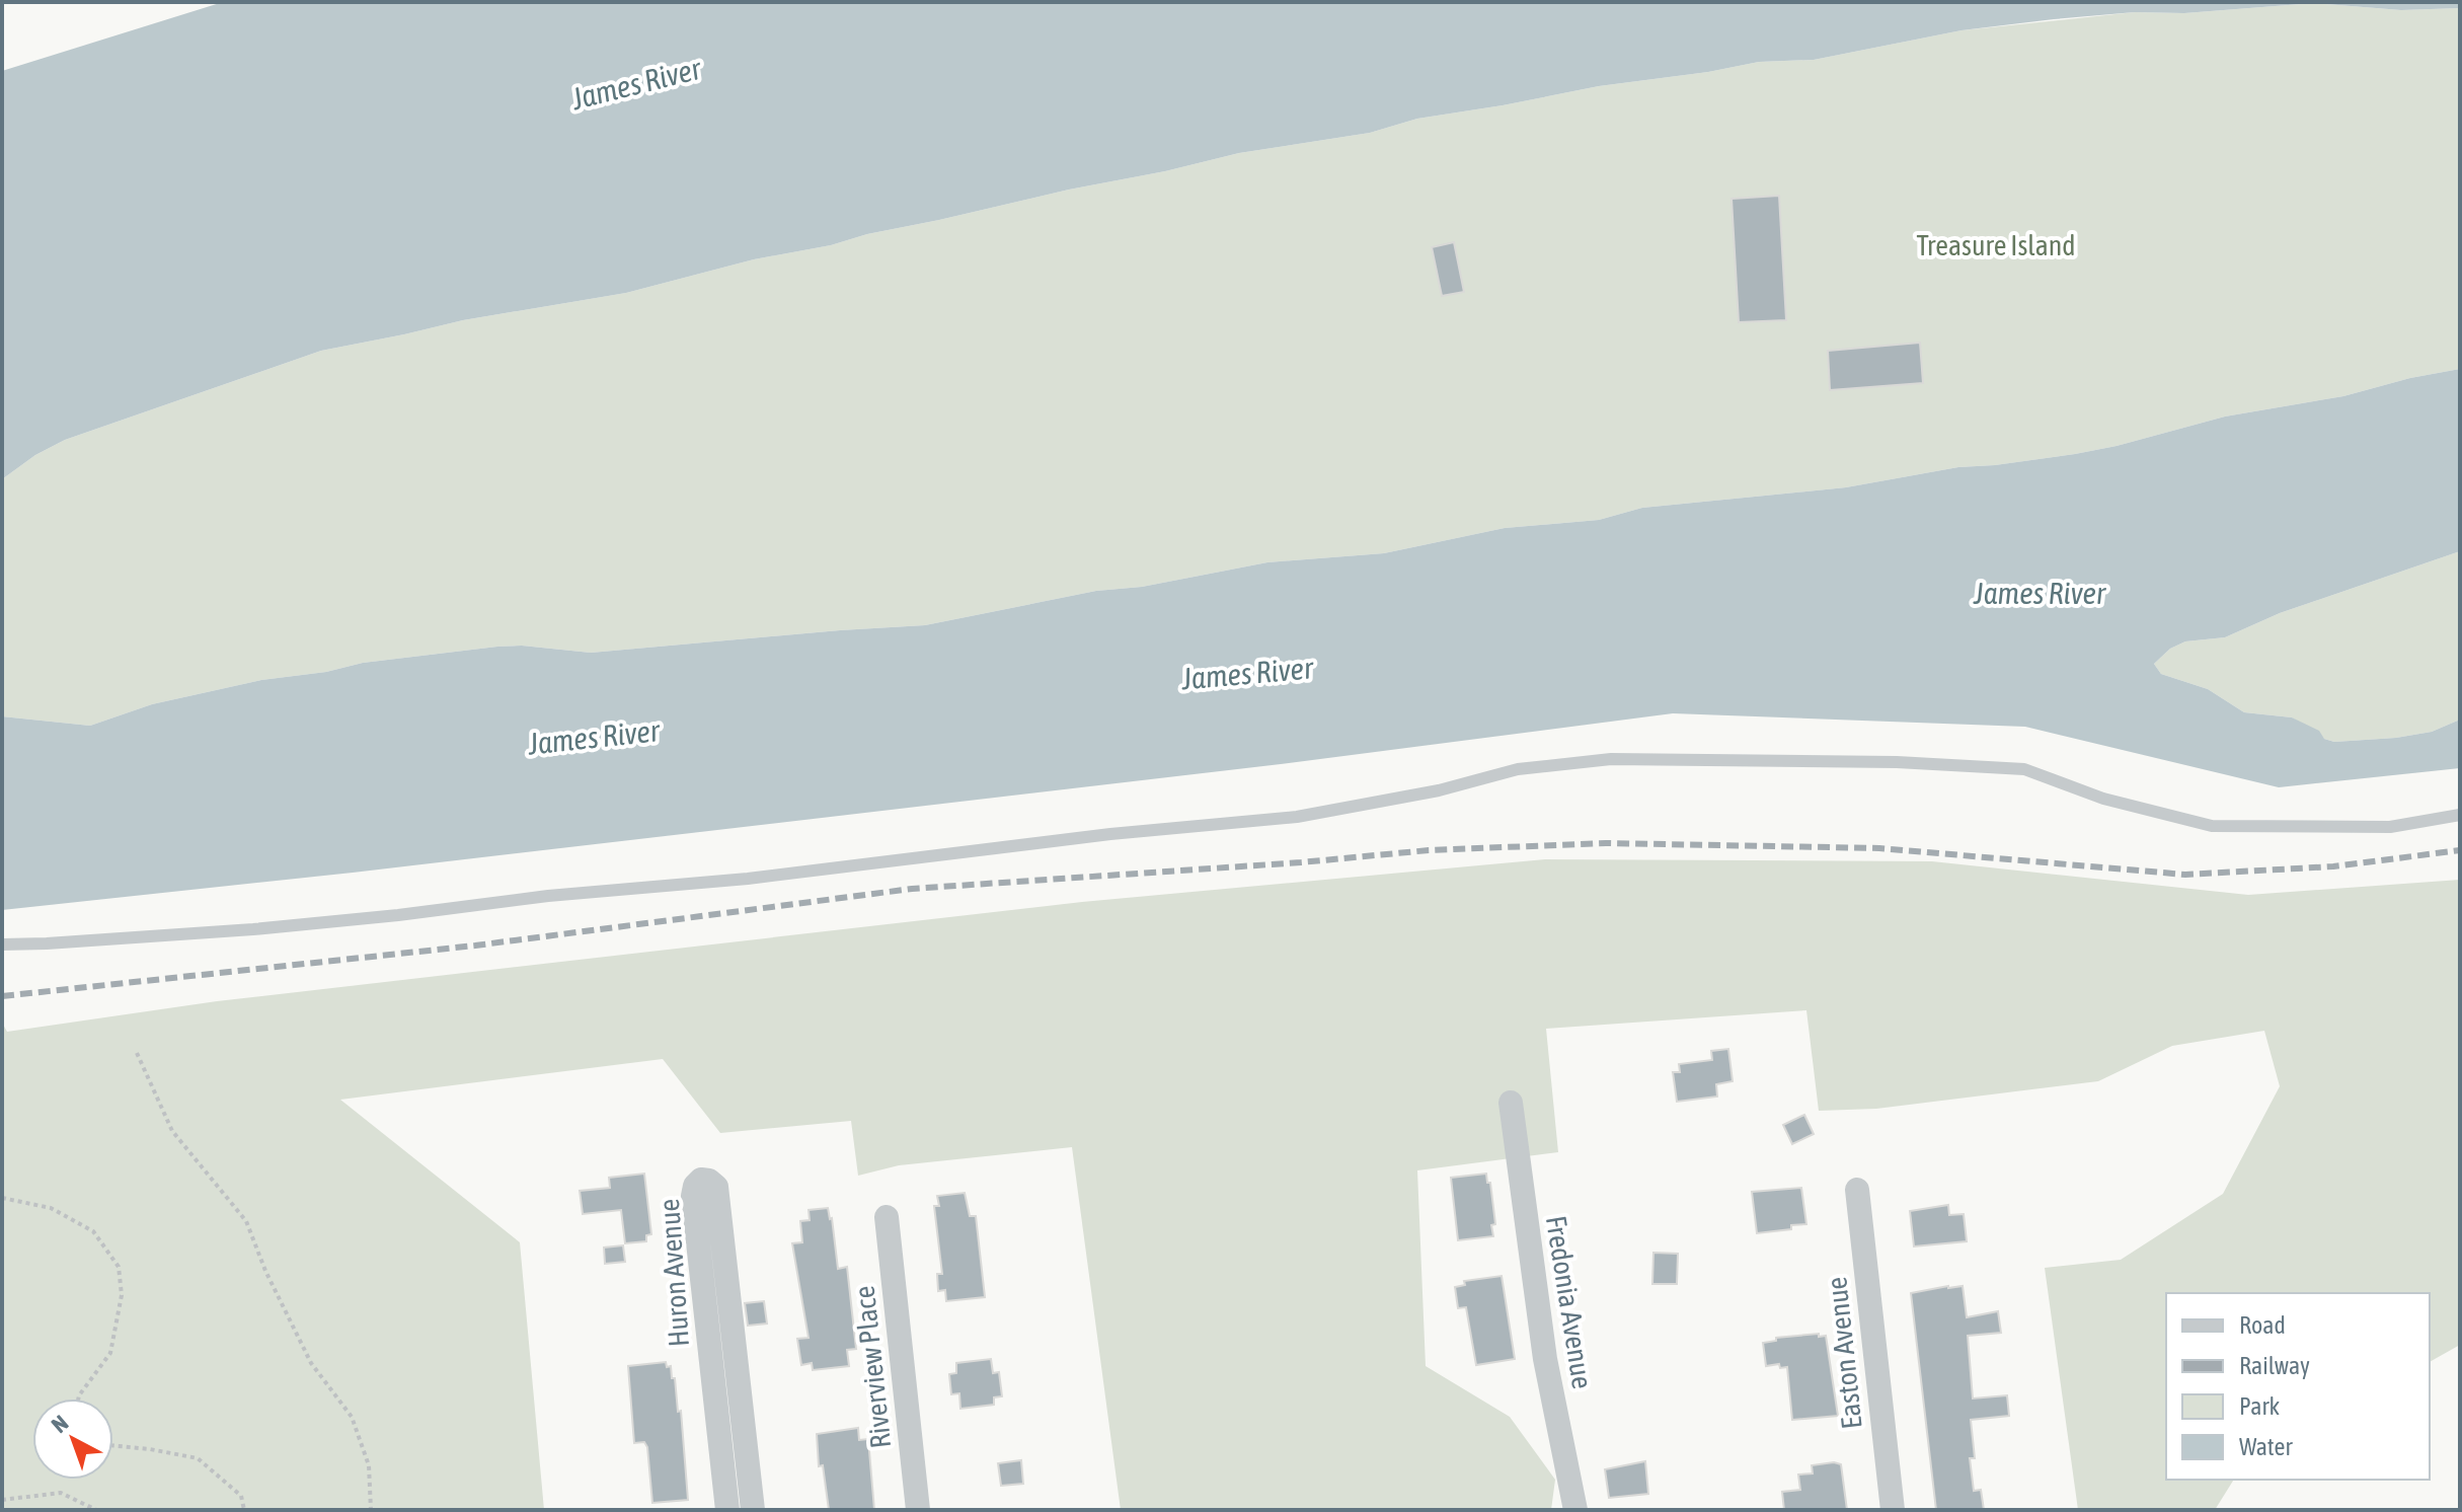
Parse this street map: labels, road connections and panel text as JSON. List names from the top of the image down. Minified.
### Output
{"streets":{"street":["Huron Avenue","Fredonia Avenue","Easton Avenue","Riverview Place"]},"water":["James River"],"parks":["Treasure Island"],"legend":["Road","Railway","Park","Water"],"north":"top left"}
